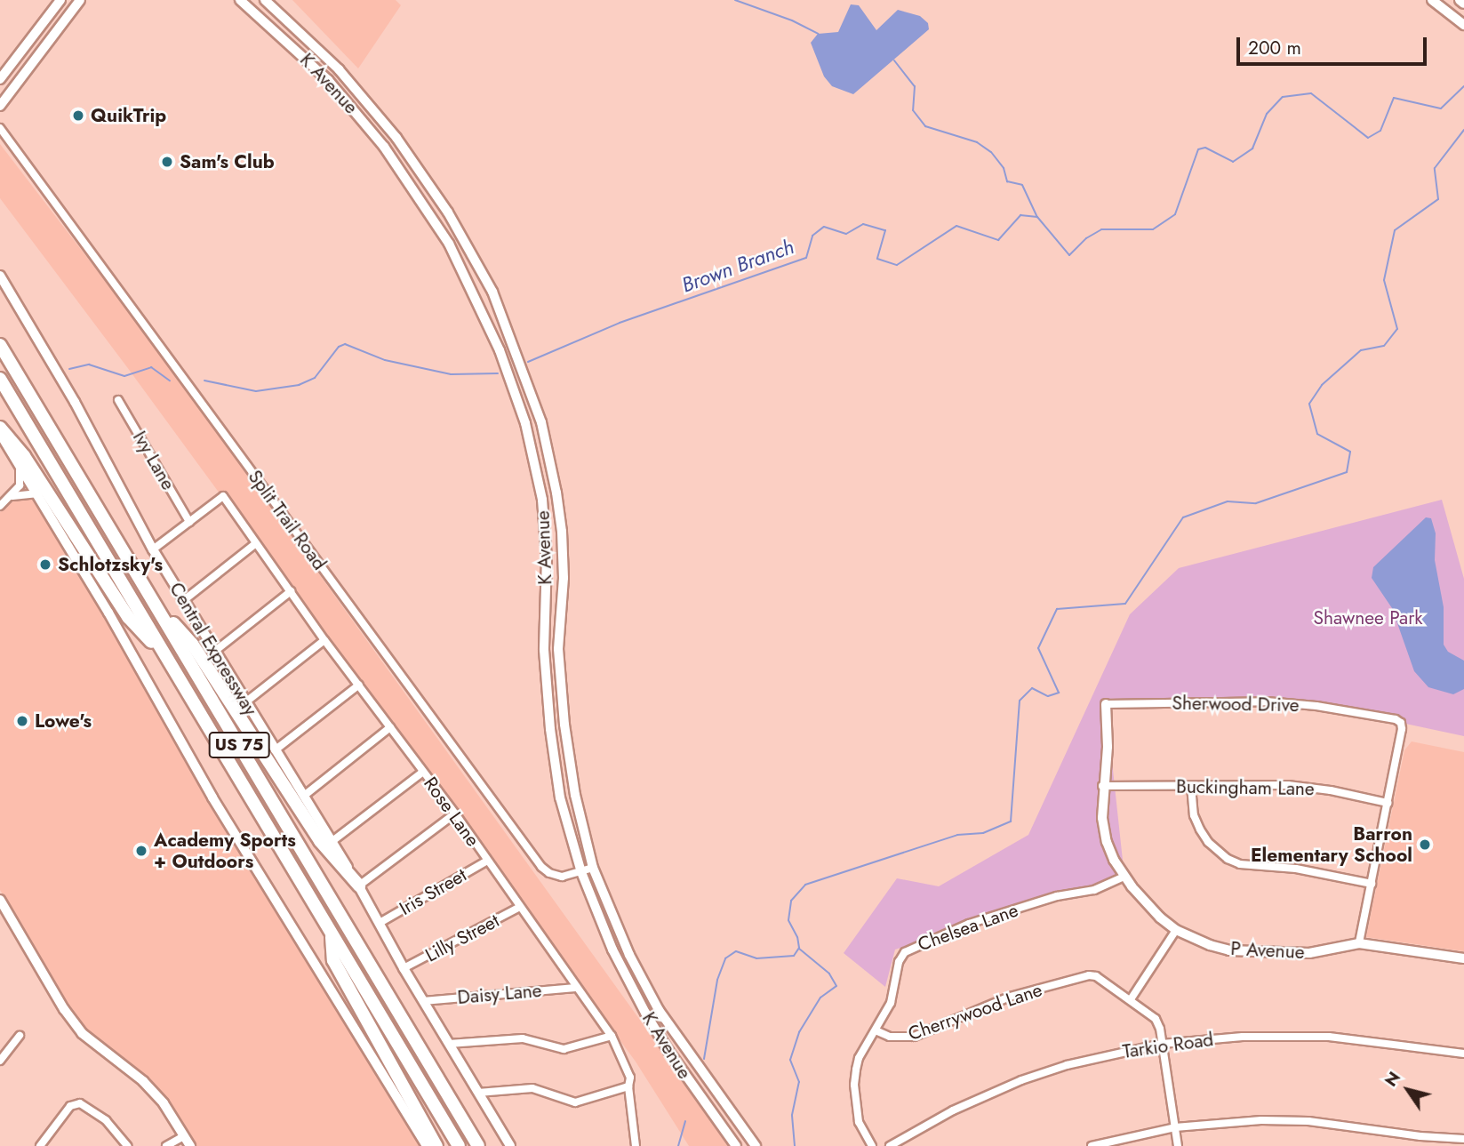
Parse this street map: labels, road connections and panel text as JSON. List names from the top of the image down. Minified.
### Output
{"streets":{"highway":["Central Expressway","US 75"],"main road":["K Avenue"],"street":["Ivy Lane","Split Trail Road","Sherwood Drive","Buckingham Lane","Rose Lane","Iris Street","Chelsea Lane","Lilly Street","P Avenue","Daisy Lane","Cherrywood Lane","Tarkio Road"]},"crossings":[["K Avenue","Split Trail Road"],["Ivy Lane","Rose Lane"],["Central Expressway","Iris Street"],["Central Expressway","Lilly Street"],["Central Expressway","Daisy Lane"],["Sherwood Drive","Buckingham Lane"],["Sherwood Drive","P Avenue"],["Buckingham Lane","P Avenue"],["Rose Lane","Iris Street"],["Rose Lane","Lilly Street"],["Rose Lane","Daisy Lane"],["Chelsea Lane","P Avenue"],["Chelsea Lane","Cherrywood Lane"],["Cherrywood Lane","Tarkio Road"]],"water":["Brown Branch"],"parks":["Shawnee Park"],"places":["QuikTrip","Sam's Club","Schlotzsky's","Lowe's","Barron Elementary School","Academy Sports + Outdoors"],"scale_bar":"200 m","north":"top left"}
